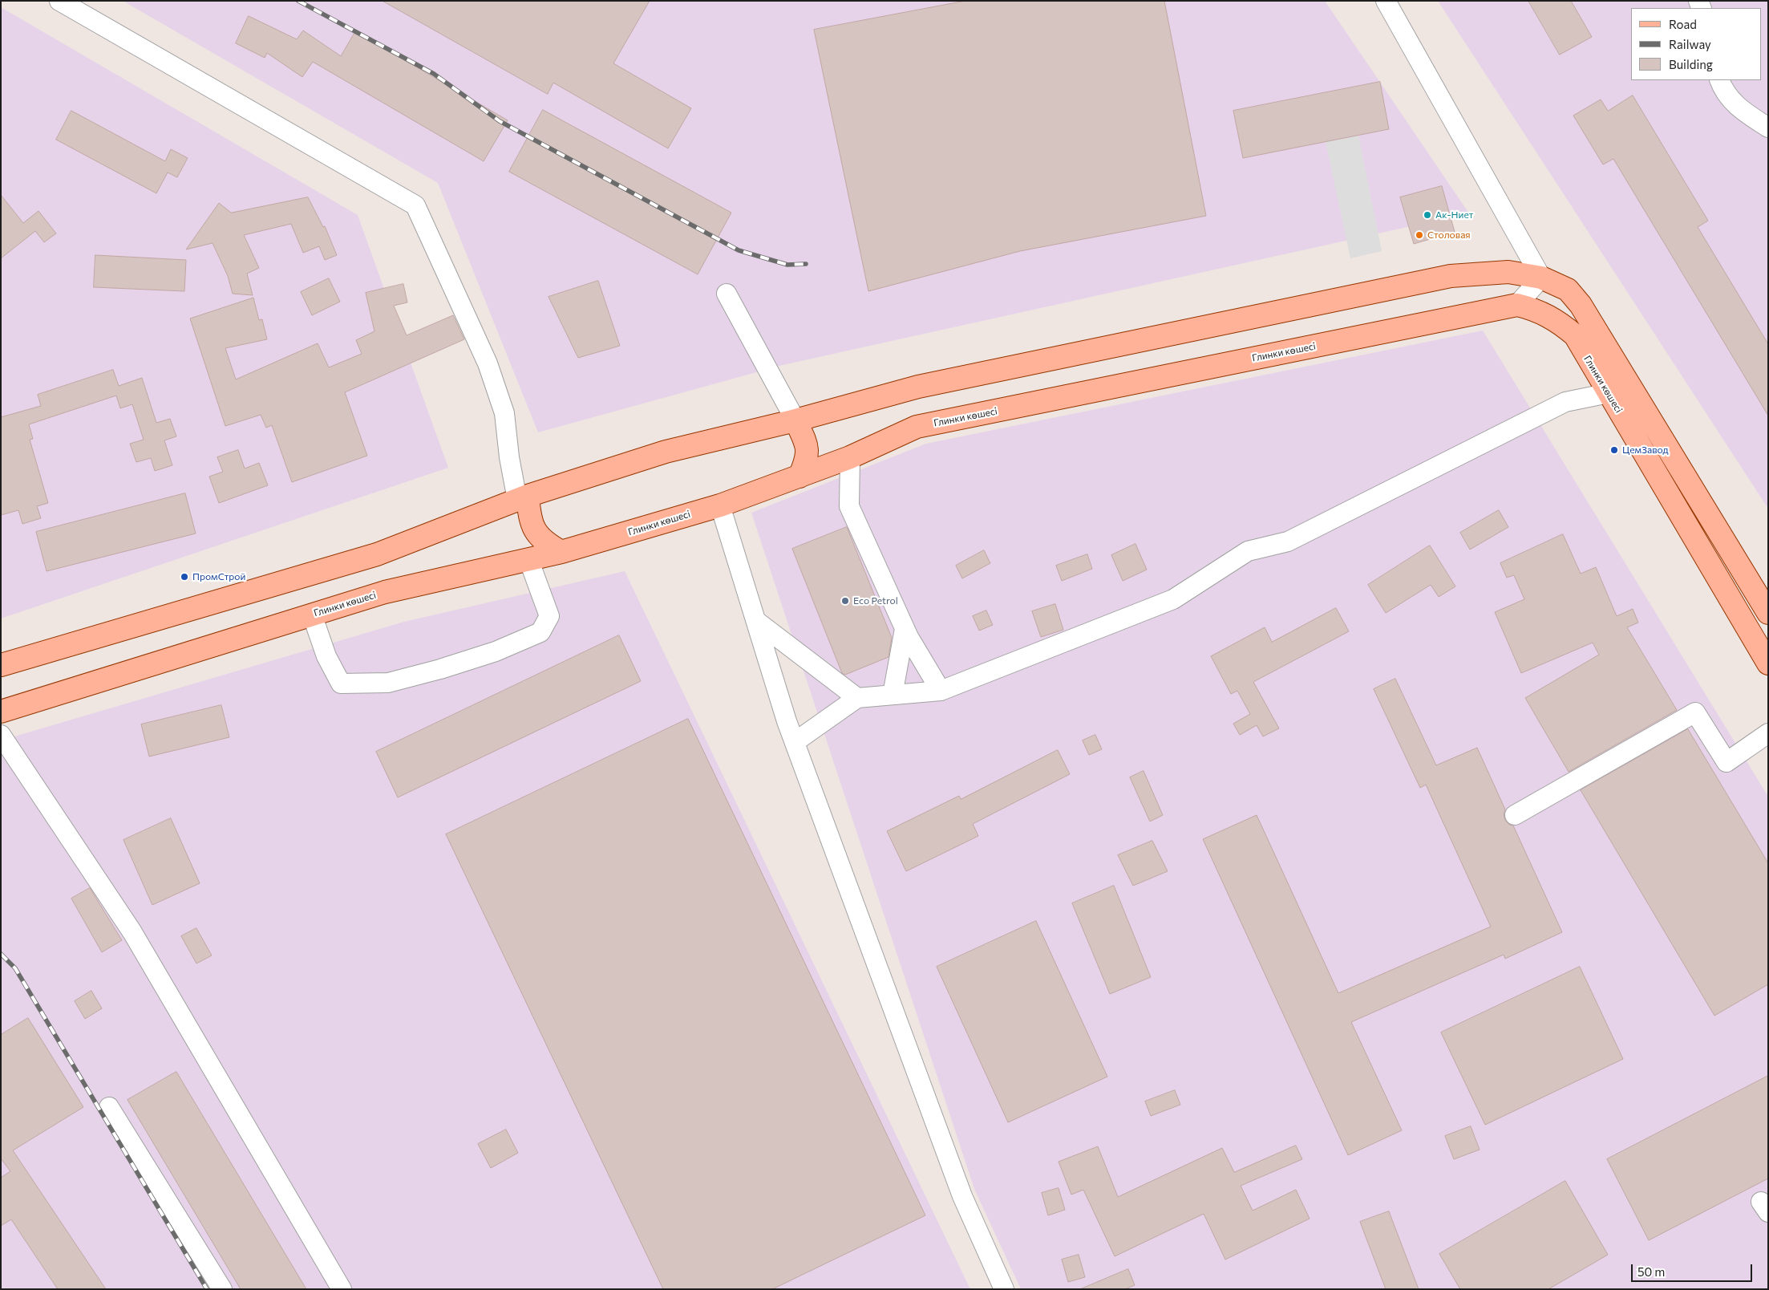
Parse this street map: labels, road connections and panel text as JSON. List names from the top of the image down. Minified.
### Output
{"streets":{"main road":["Глинки көшесі"]},"places":["Ак-Ниет","Столовая","ЦемЗавод","ПромСтрой","Eco Petrol"],"legend":["Road","Railway","Building"],"scale_bar":"50 m"}
